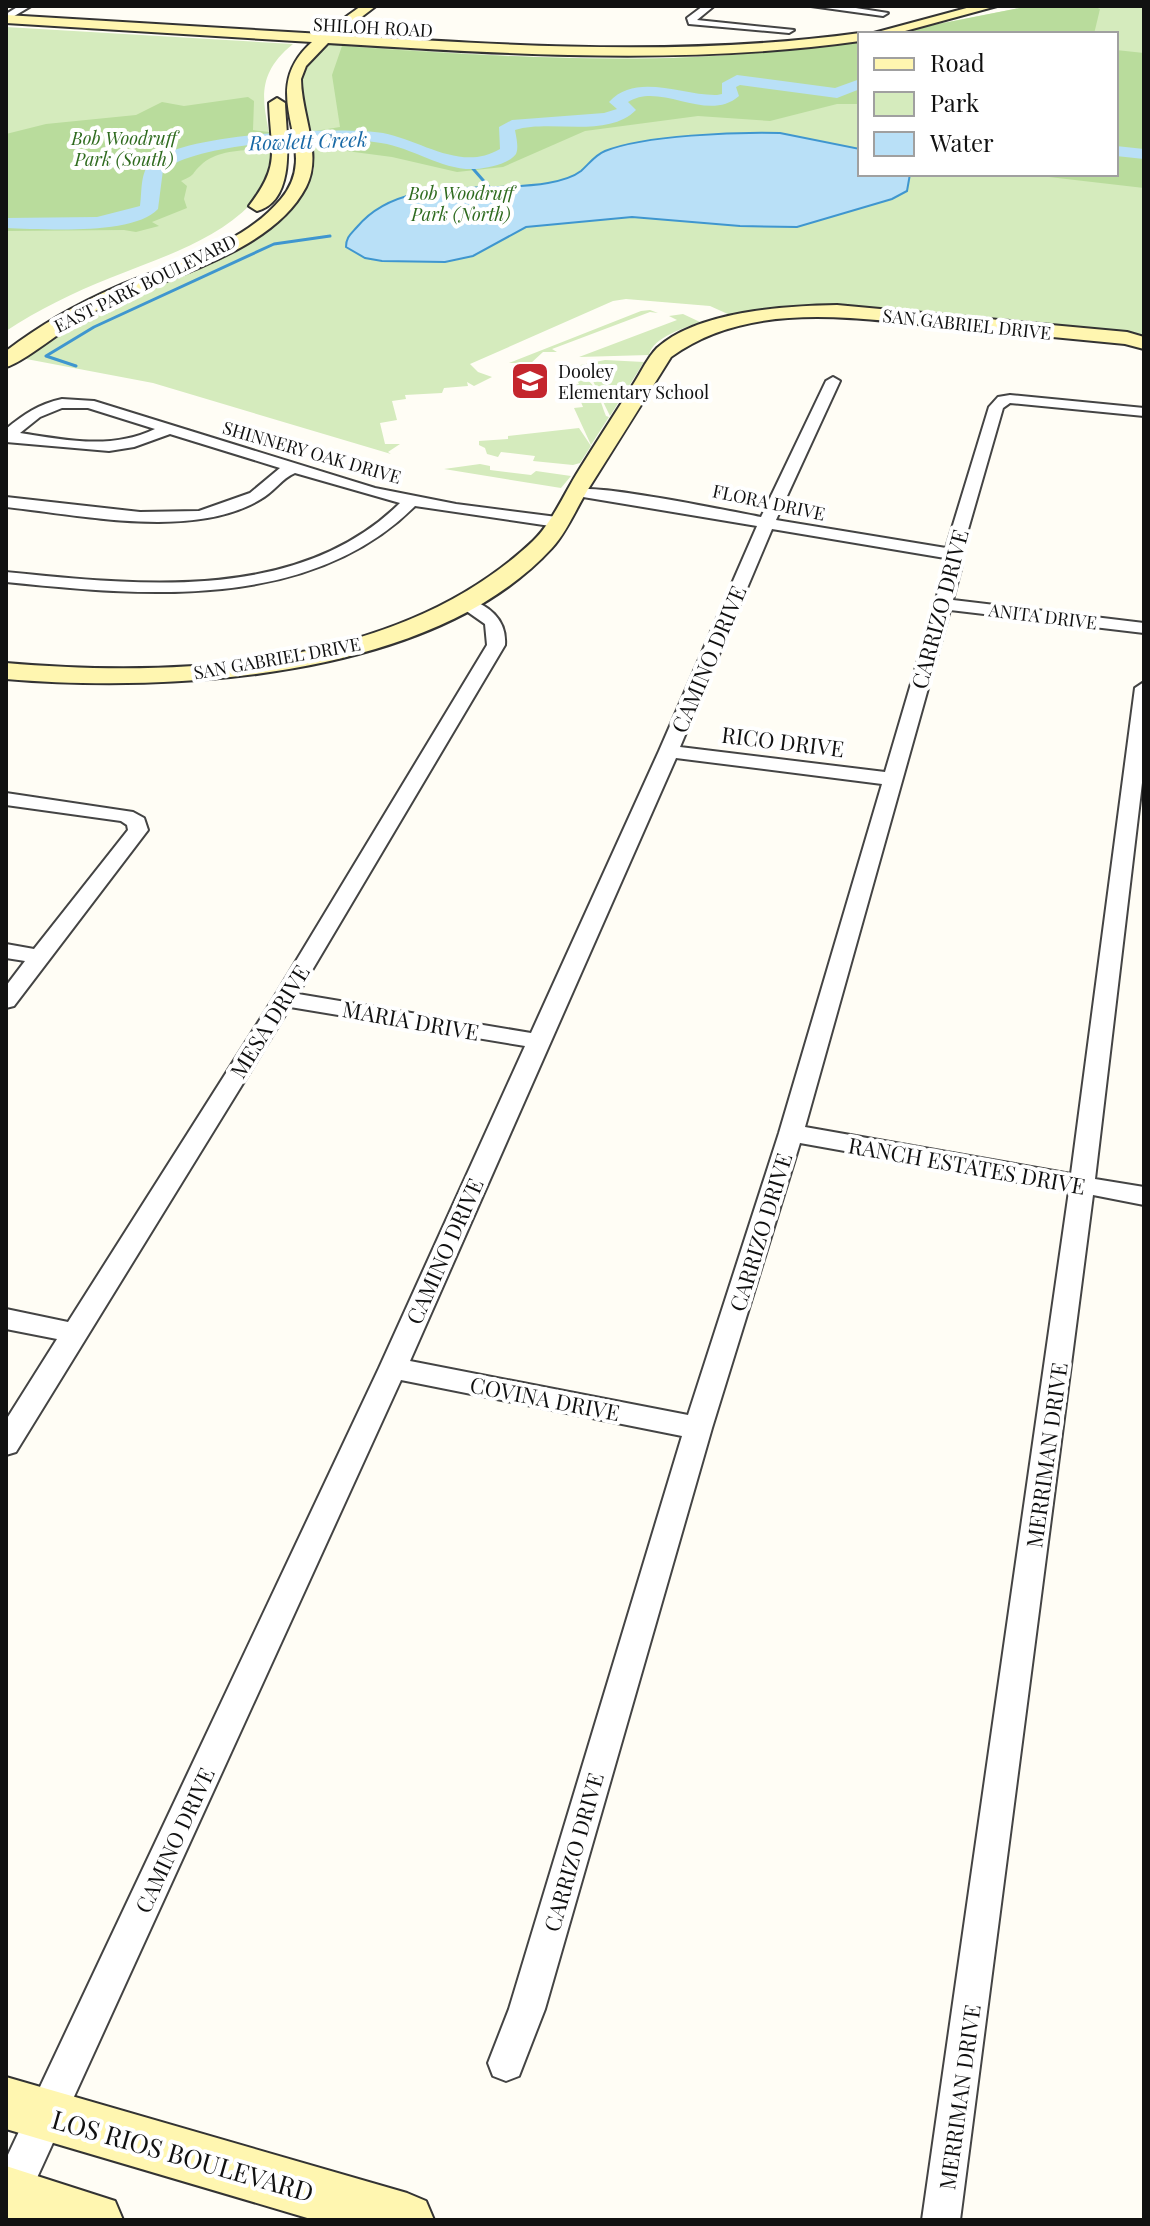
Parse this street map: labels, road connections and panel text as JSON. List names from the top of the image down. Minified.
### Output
{"streets":{"main road":["SHILOH ROAD","EAST PARK BOULEVARD","SAN GABRIEL DRIVE","LOS RIOS BOULEVARD"],"street":["SHINNERY OAK DRIVE","FLORA DRIVE","CARRIZO DRIVE","ANITA DRIVE","CAMINO DRIVE","RICO DRIVE","MARIA DRIVE","MESA DRIVE","RANCH ESTATES DRIVE","COVINA DRIVE","MERRIMAN DRIVE"]},"crossings":[["SHILOH ROAD","EAST PARK BOULEVARD"],["SAN GABRIEL DRIVE","SHINNERY OAK DRIVE"],["SAN GABRIEL DRIVE","FLORA DRIVE"],["SAN GABRIEL DRIVE","MESA DRIVE"],["FLORA DRIVE","CARRIZO DRIVE"],["FLORA DRIVE","CAMINO DRIVE"],["CARRIZO DRIVE","ANITA DRIVE"],["CARRIZO DRIVE","RICO DRIVE"],["CARRIZO DRIVE","RANCH ESTATES DRIVE"],["CARRIZO DRIVE","COVINA DRIVE"],["CAMINO DRIVE","RICO DRIVE"],["CAMINO DRIVE","MARIA DRIVE"],["CAMINO DRIVE","COVINA DRIVE"],["CAMINO DRIVE","LOS RIOS BOULEVARD"],["MARIA DRIVE","MESA DRIVE"],["RANCH ESTATES DRIVE","MERRIMAN DRIVE"]],"water":["Rowlett Creek"],"parks":["Bob Woodruff Park (South)","Bob Woodruff Park (North)"],"places":{"school or university":["Dooley Elementary School"]},"legend":["Road","Park","Water"]}
